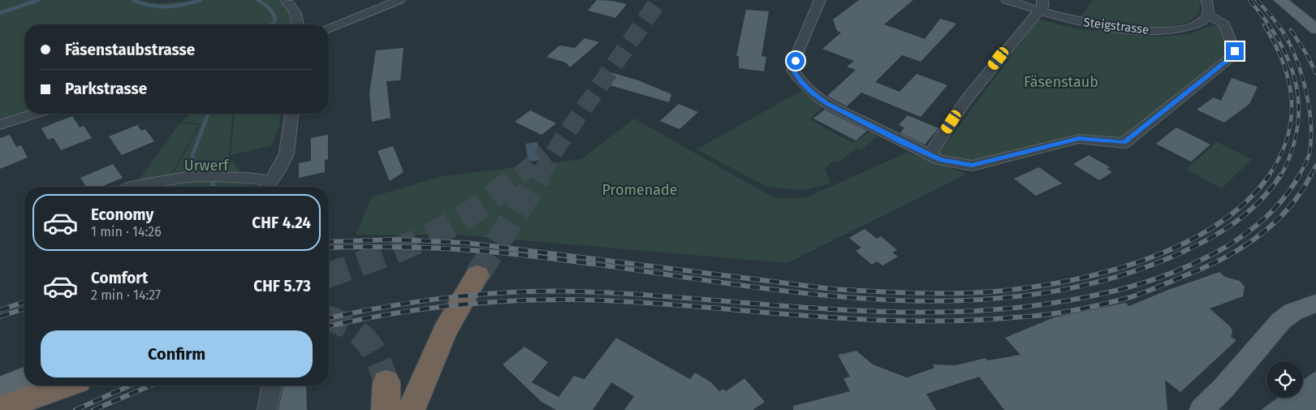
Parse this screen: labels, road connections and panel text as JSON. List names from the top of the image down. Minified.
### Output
{"streets":{"street":["Steigstrasse"]},"parks":["Fäsenstaub","Urwerf","Promenade"],"page":{"banner":["Fäsenstaubstrasse","Parkstrasse"],"list":[{"name":"Economy","note":"1 min · 14:26","value":"CHF 4.24"},{"name":"Comfort","note":"2 min · 14:27","value":"CHF 5.73"}],"buttons":"Confirm"}}
